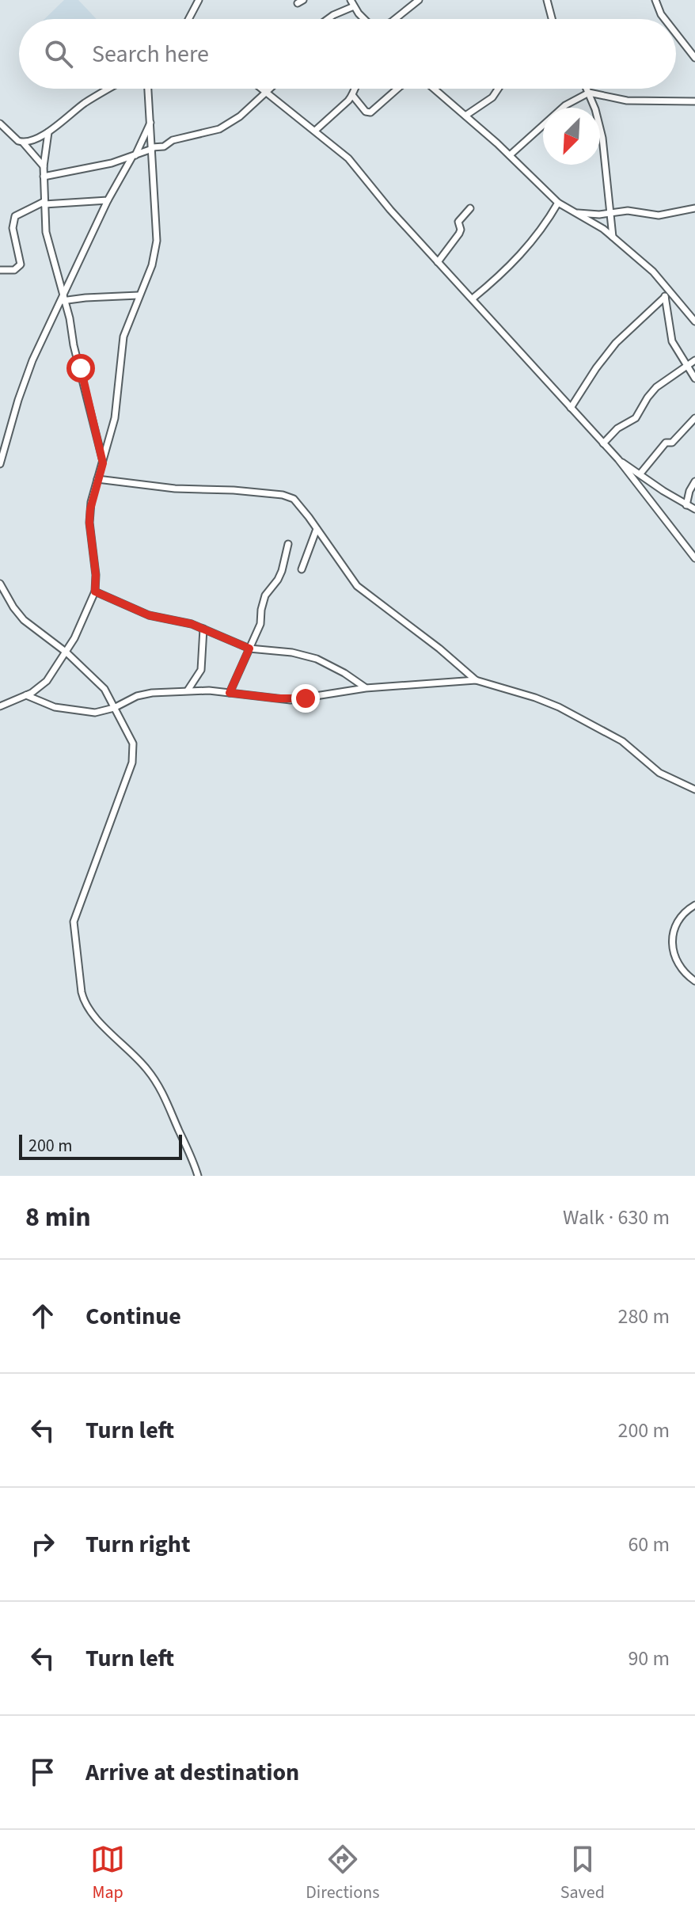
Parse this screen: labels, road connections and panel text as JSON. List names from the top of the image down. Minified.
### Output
{"scale_bar":"200 m","north":"bottom left","page":{"search":"Search here","scale":"200 m","heading":["8 min","Walk · 630 m"],"list":[["Continue","280 m"],["Turn left","200 m"],["Turn right","60 m"],["Turn left","90 m"],"Arrive at destination"],"nav":["Map","Directions","Saved"]}}
